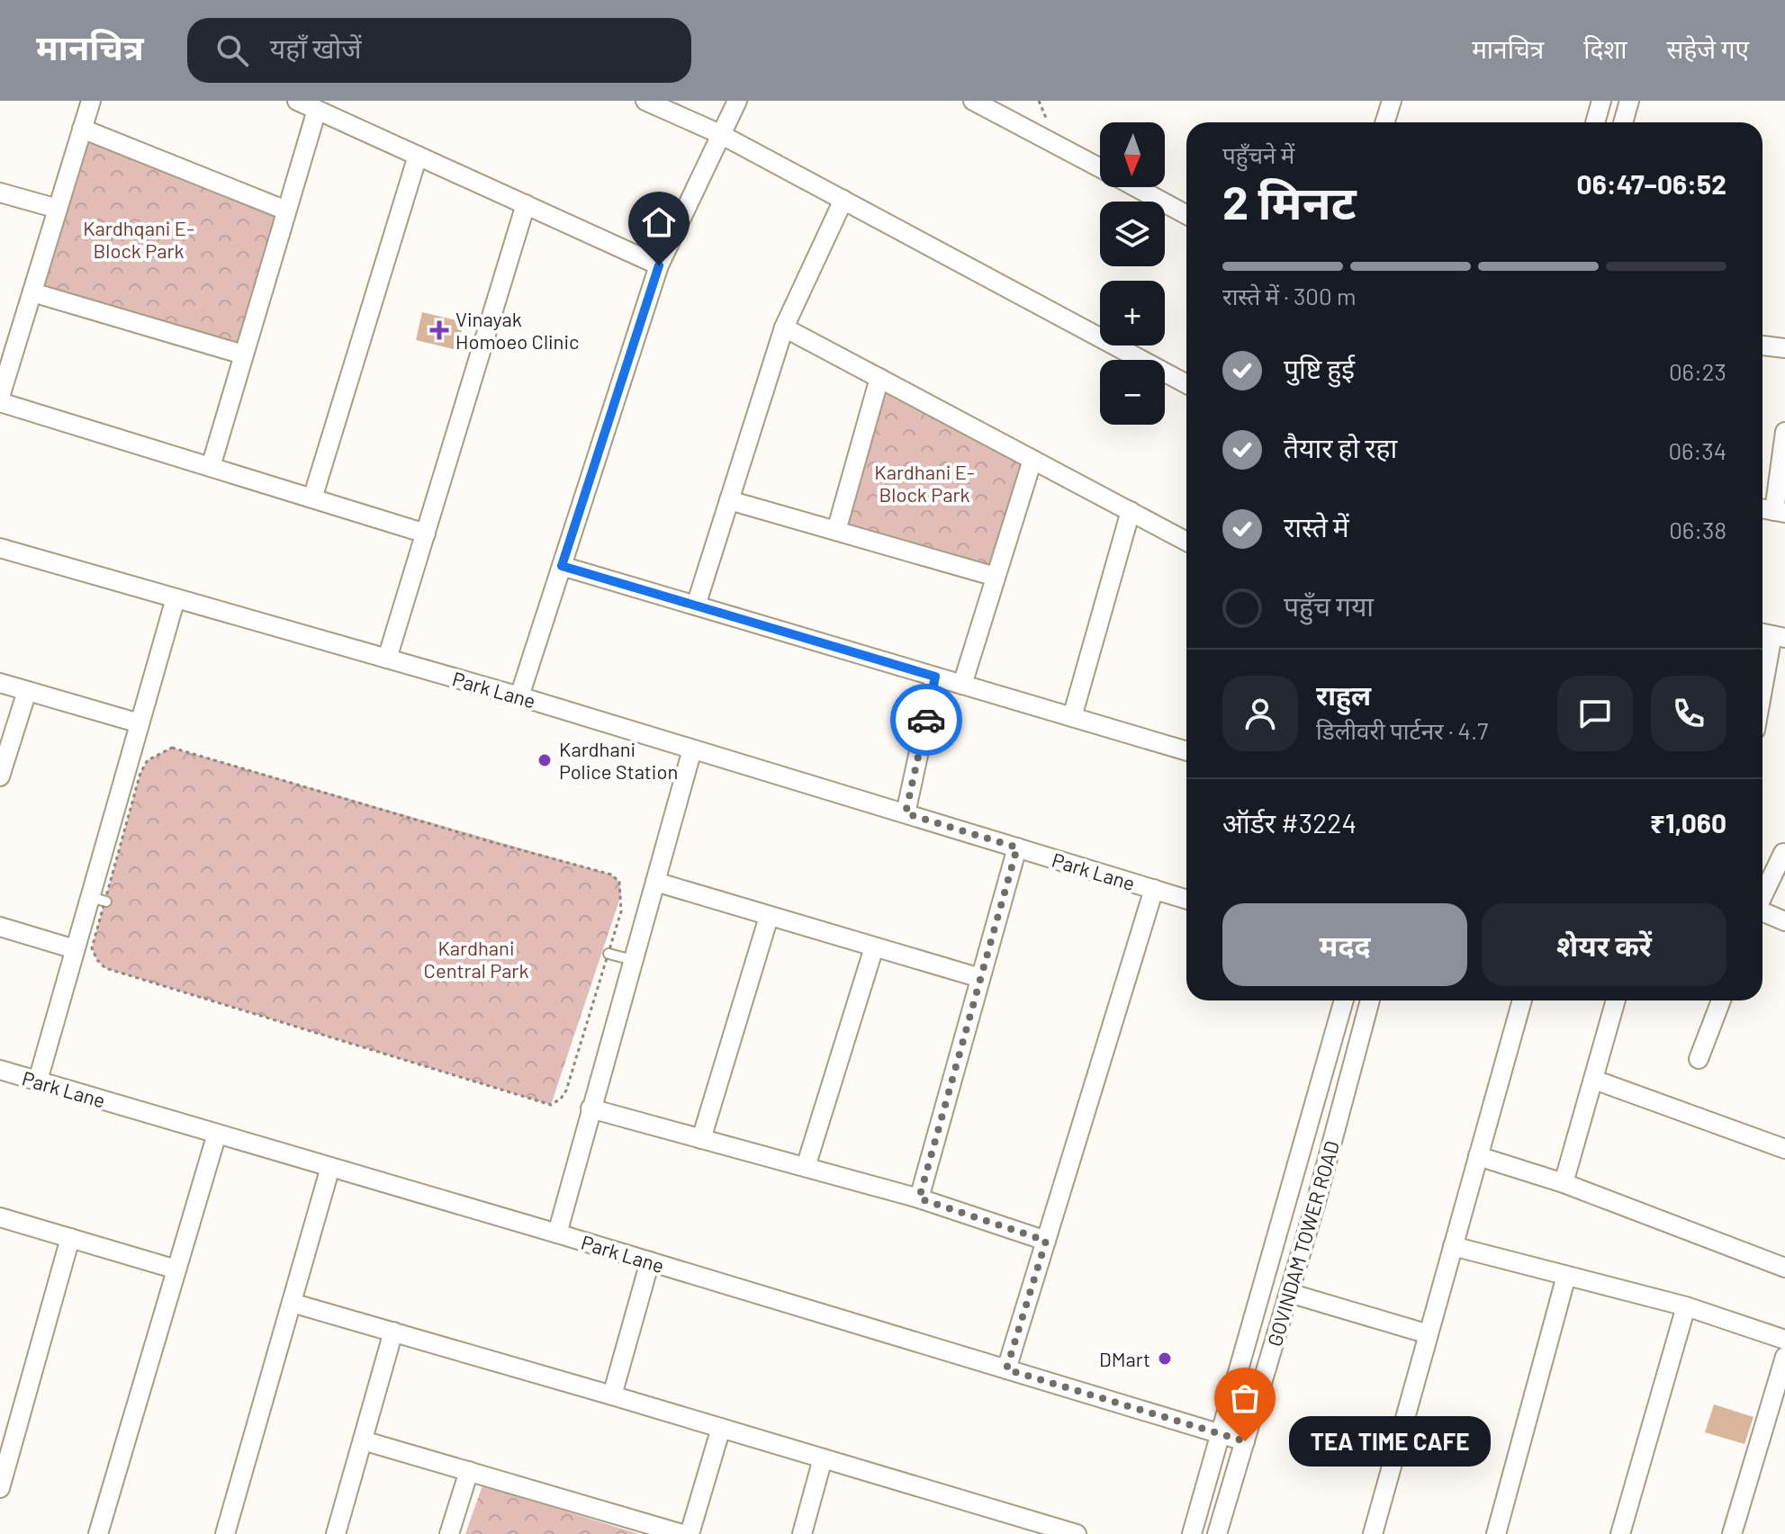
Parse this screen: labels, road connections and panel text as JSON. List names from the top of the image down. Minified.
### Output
{"streets":{"street":["Park Lane","GOVINDAM TOWER ROAD"]},"crossings":[["Park Lane","GOVINDAM TOWER ROAD"]],"parks":["Kardhqani E- Block Park","Kardhani E- Block Park","Kardhani Central Park"],"places":{"health":["Vinayak Homoeo Clinic"],"other":["Kardhani Police Station","DMart","TEA TIME CAFE"]},"north":"bottom","page":{"header":"मानचित्र","search":"यहाँ खोजें","nav":["मानचित्र","दिशा","सहेजे गए"],"map_buttons":["+","−"],"heading":["2 मिनट","पहुँचने में","06:47–06:52"],"panel":["राहुल","डिलीवरी पार्टनर · 4.7","ऑर्डर #3224","₹1,060"],"bar":"रास्ते में · 300 m","list":[["पुष्टि हुई","06:23"],["तैयार हो रहा","06:34"],["रास्ते में","06:38"],"पहुँच गया"],"buttons":["मदद","शेयर करें"],"bubble":"TEA TIME CAFE"}}
